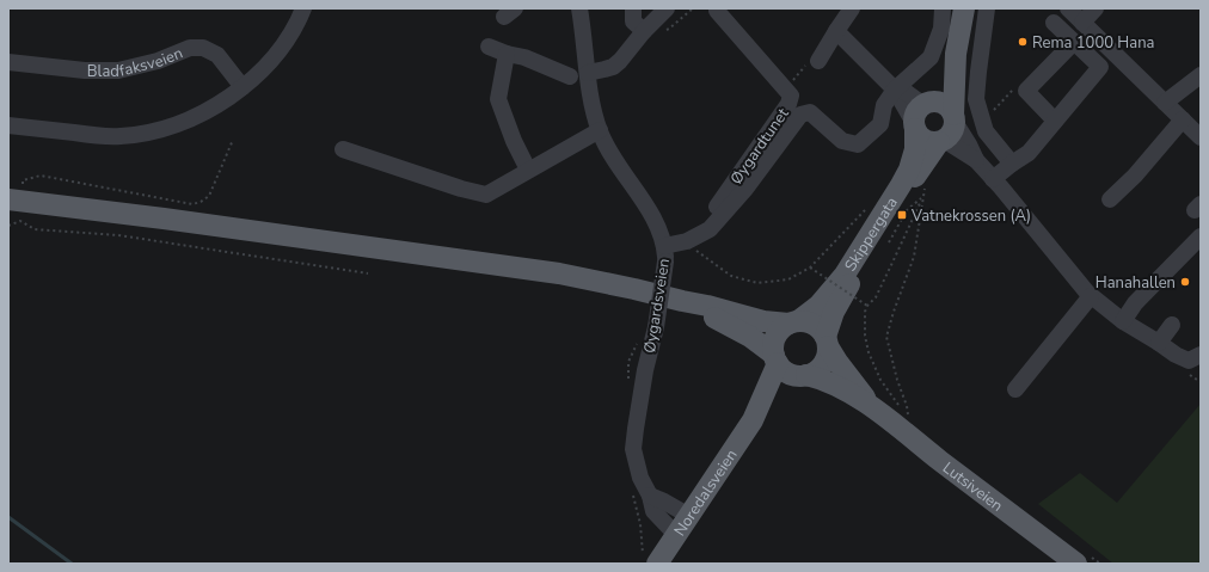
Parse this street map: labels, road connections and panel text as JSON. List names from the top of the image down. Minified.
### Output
{"streets":{"main road":["Skippergata","Lutsiveien","Noredalsveien"],"street":["Bladfaksveien","Øygardtunet","Øygardsveien"]},"crossings":[["Skippergata","Lutsiveien"],["Skippergata","Noredalsveien"],["Øygardsveien","Noredalsveien"],["Lutsiveien","Noredalsveien"]],"places":{"other":["Rema 1000 Hana","Hanahallen"],"transit":["Vatnekrossen (A)"]}}
